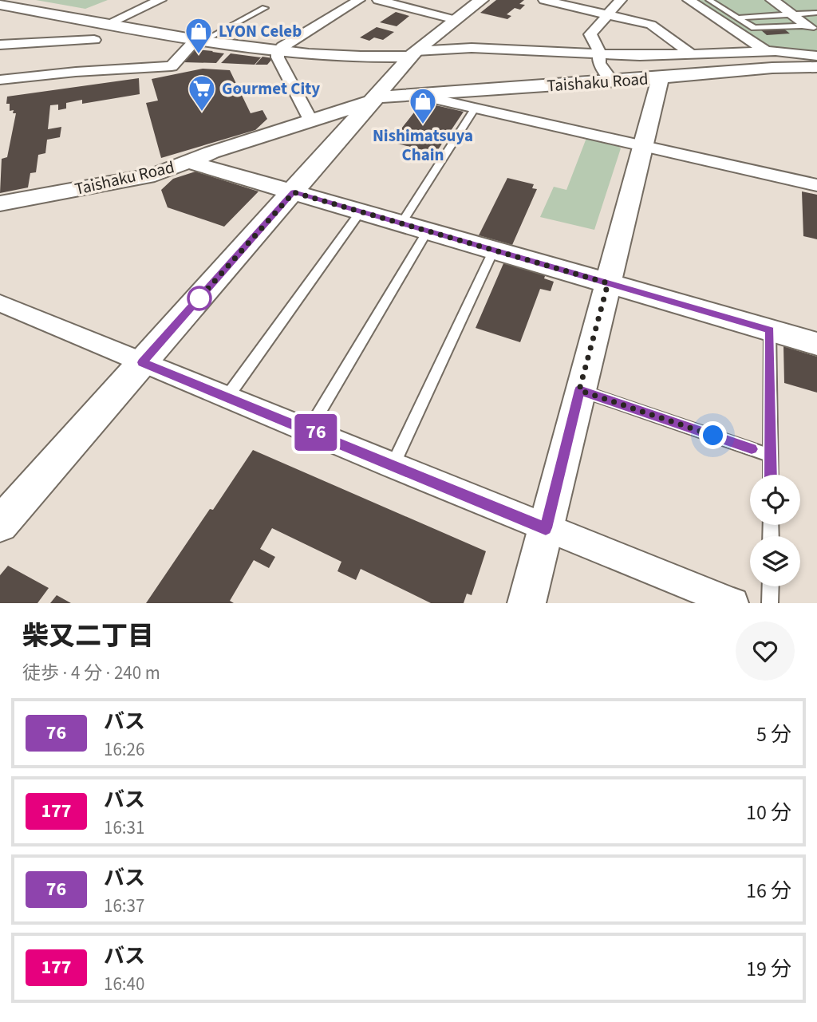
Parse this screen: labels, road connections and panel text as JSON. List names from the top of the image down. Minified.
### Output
{"streets":{"street":["Taishaku Road"]},"places":{"shop":["LYON Celeb","Nishimatsuya Chain"],"supermarket":["Gourmet City"]},"lines":["bus line 76"],"page":{"on_map":"76","heading":["柴又二丁目","徒歩 · 4 分 · 240 m"],"list":[{"mark":"76","name":"バス","note":"16:26","value":"5 分"},{"mark":"177","name":"バス","note":"16:31","value":"10 分"},{"mark":"76","name":"バス","note":"16:37","value":"16 分"},{"mark":"177","name":"バス","note":"16:40","value":"19 分"}]}}
